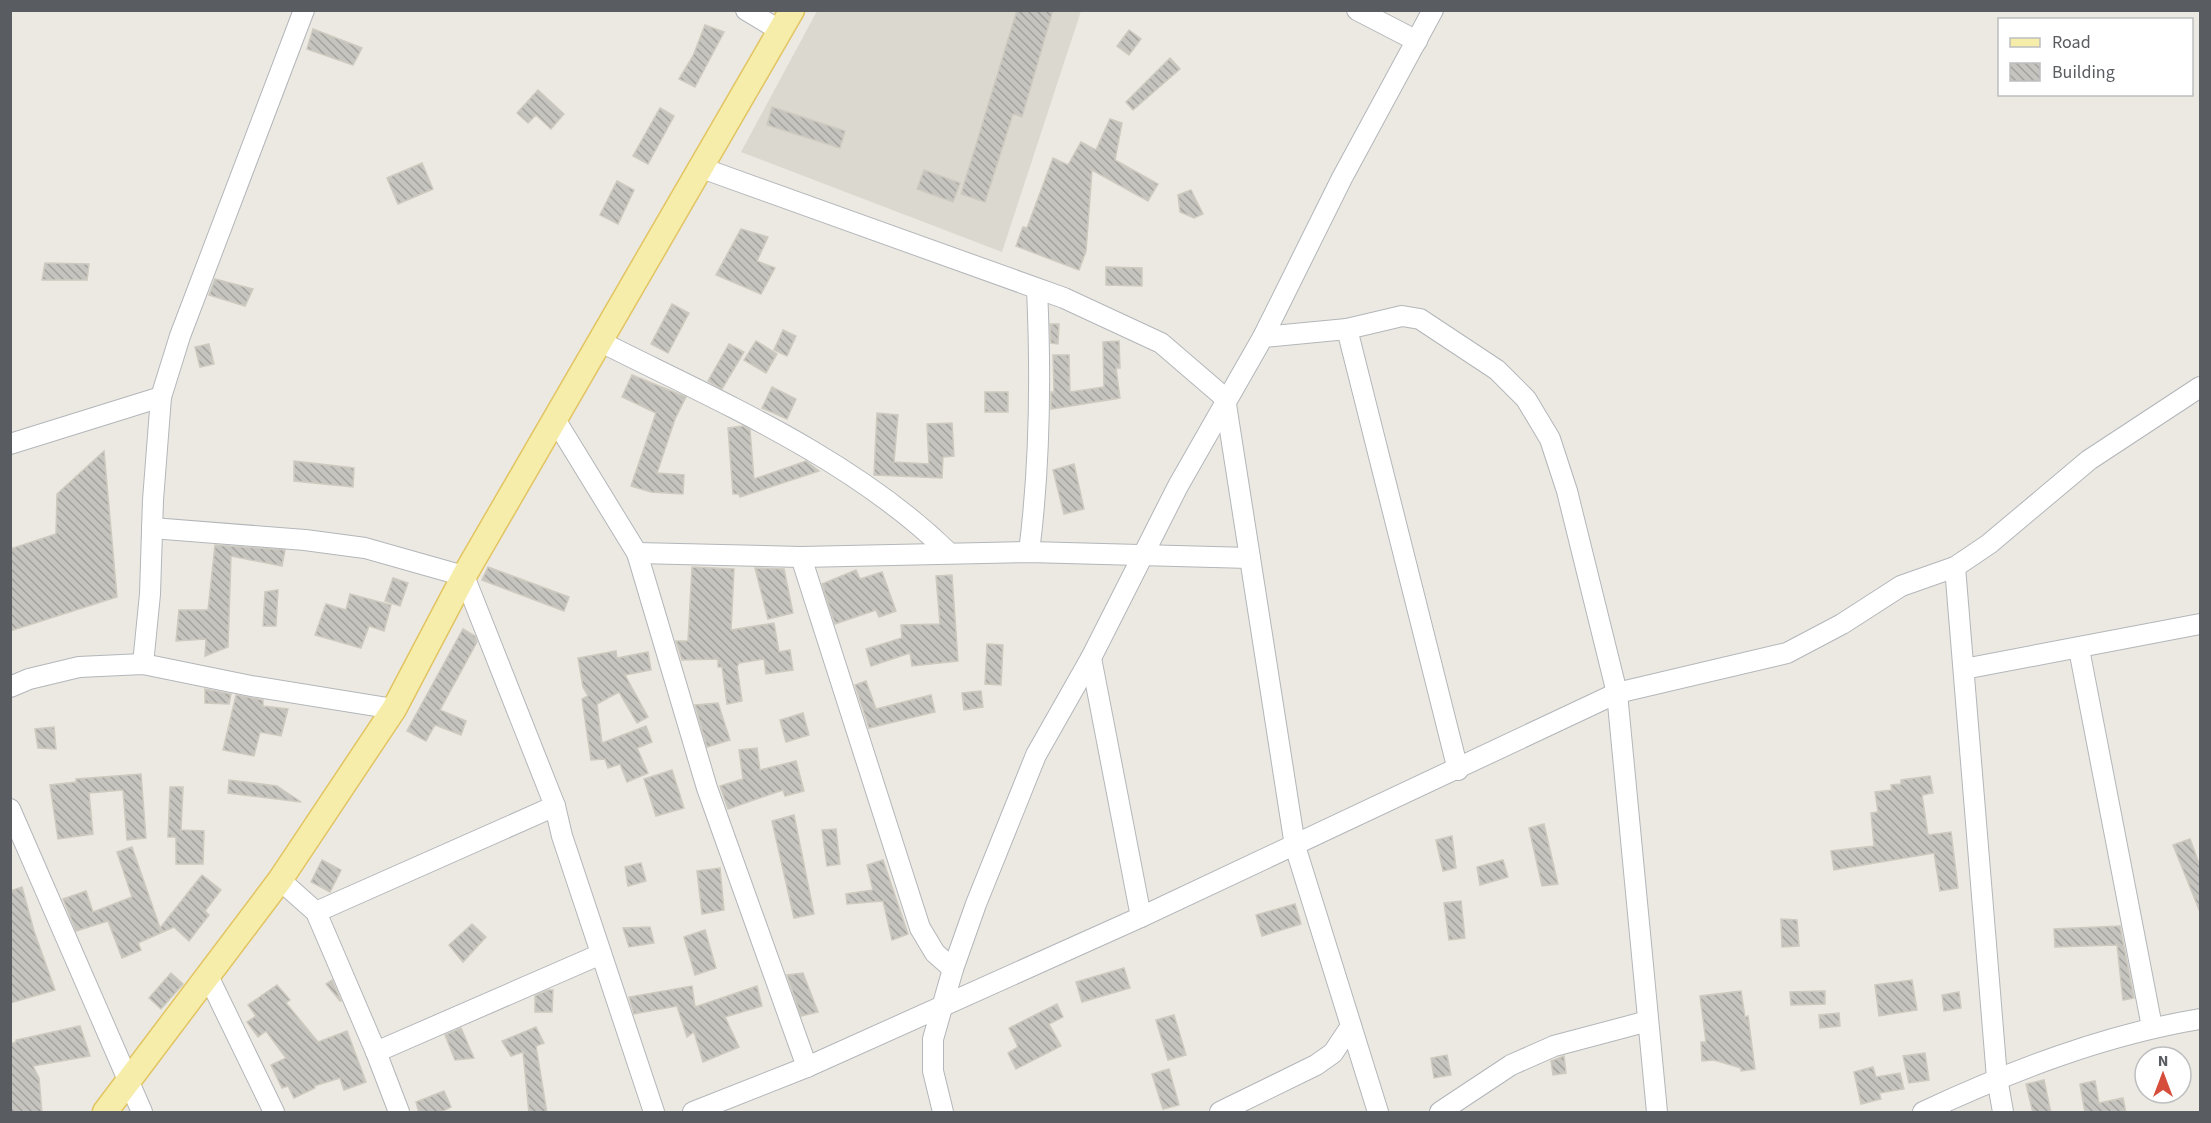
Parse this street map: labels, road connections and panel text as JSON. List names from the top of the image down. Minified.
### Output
{"legend":["Road","Building"],"north":"top"}
